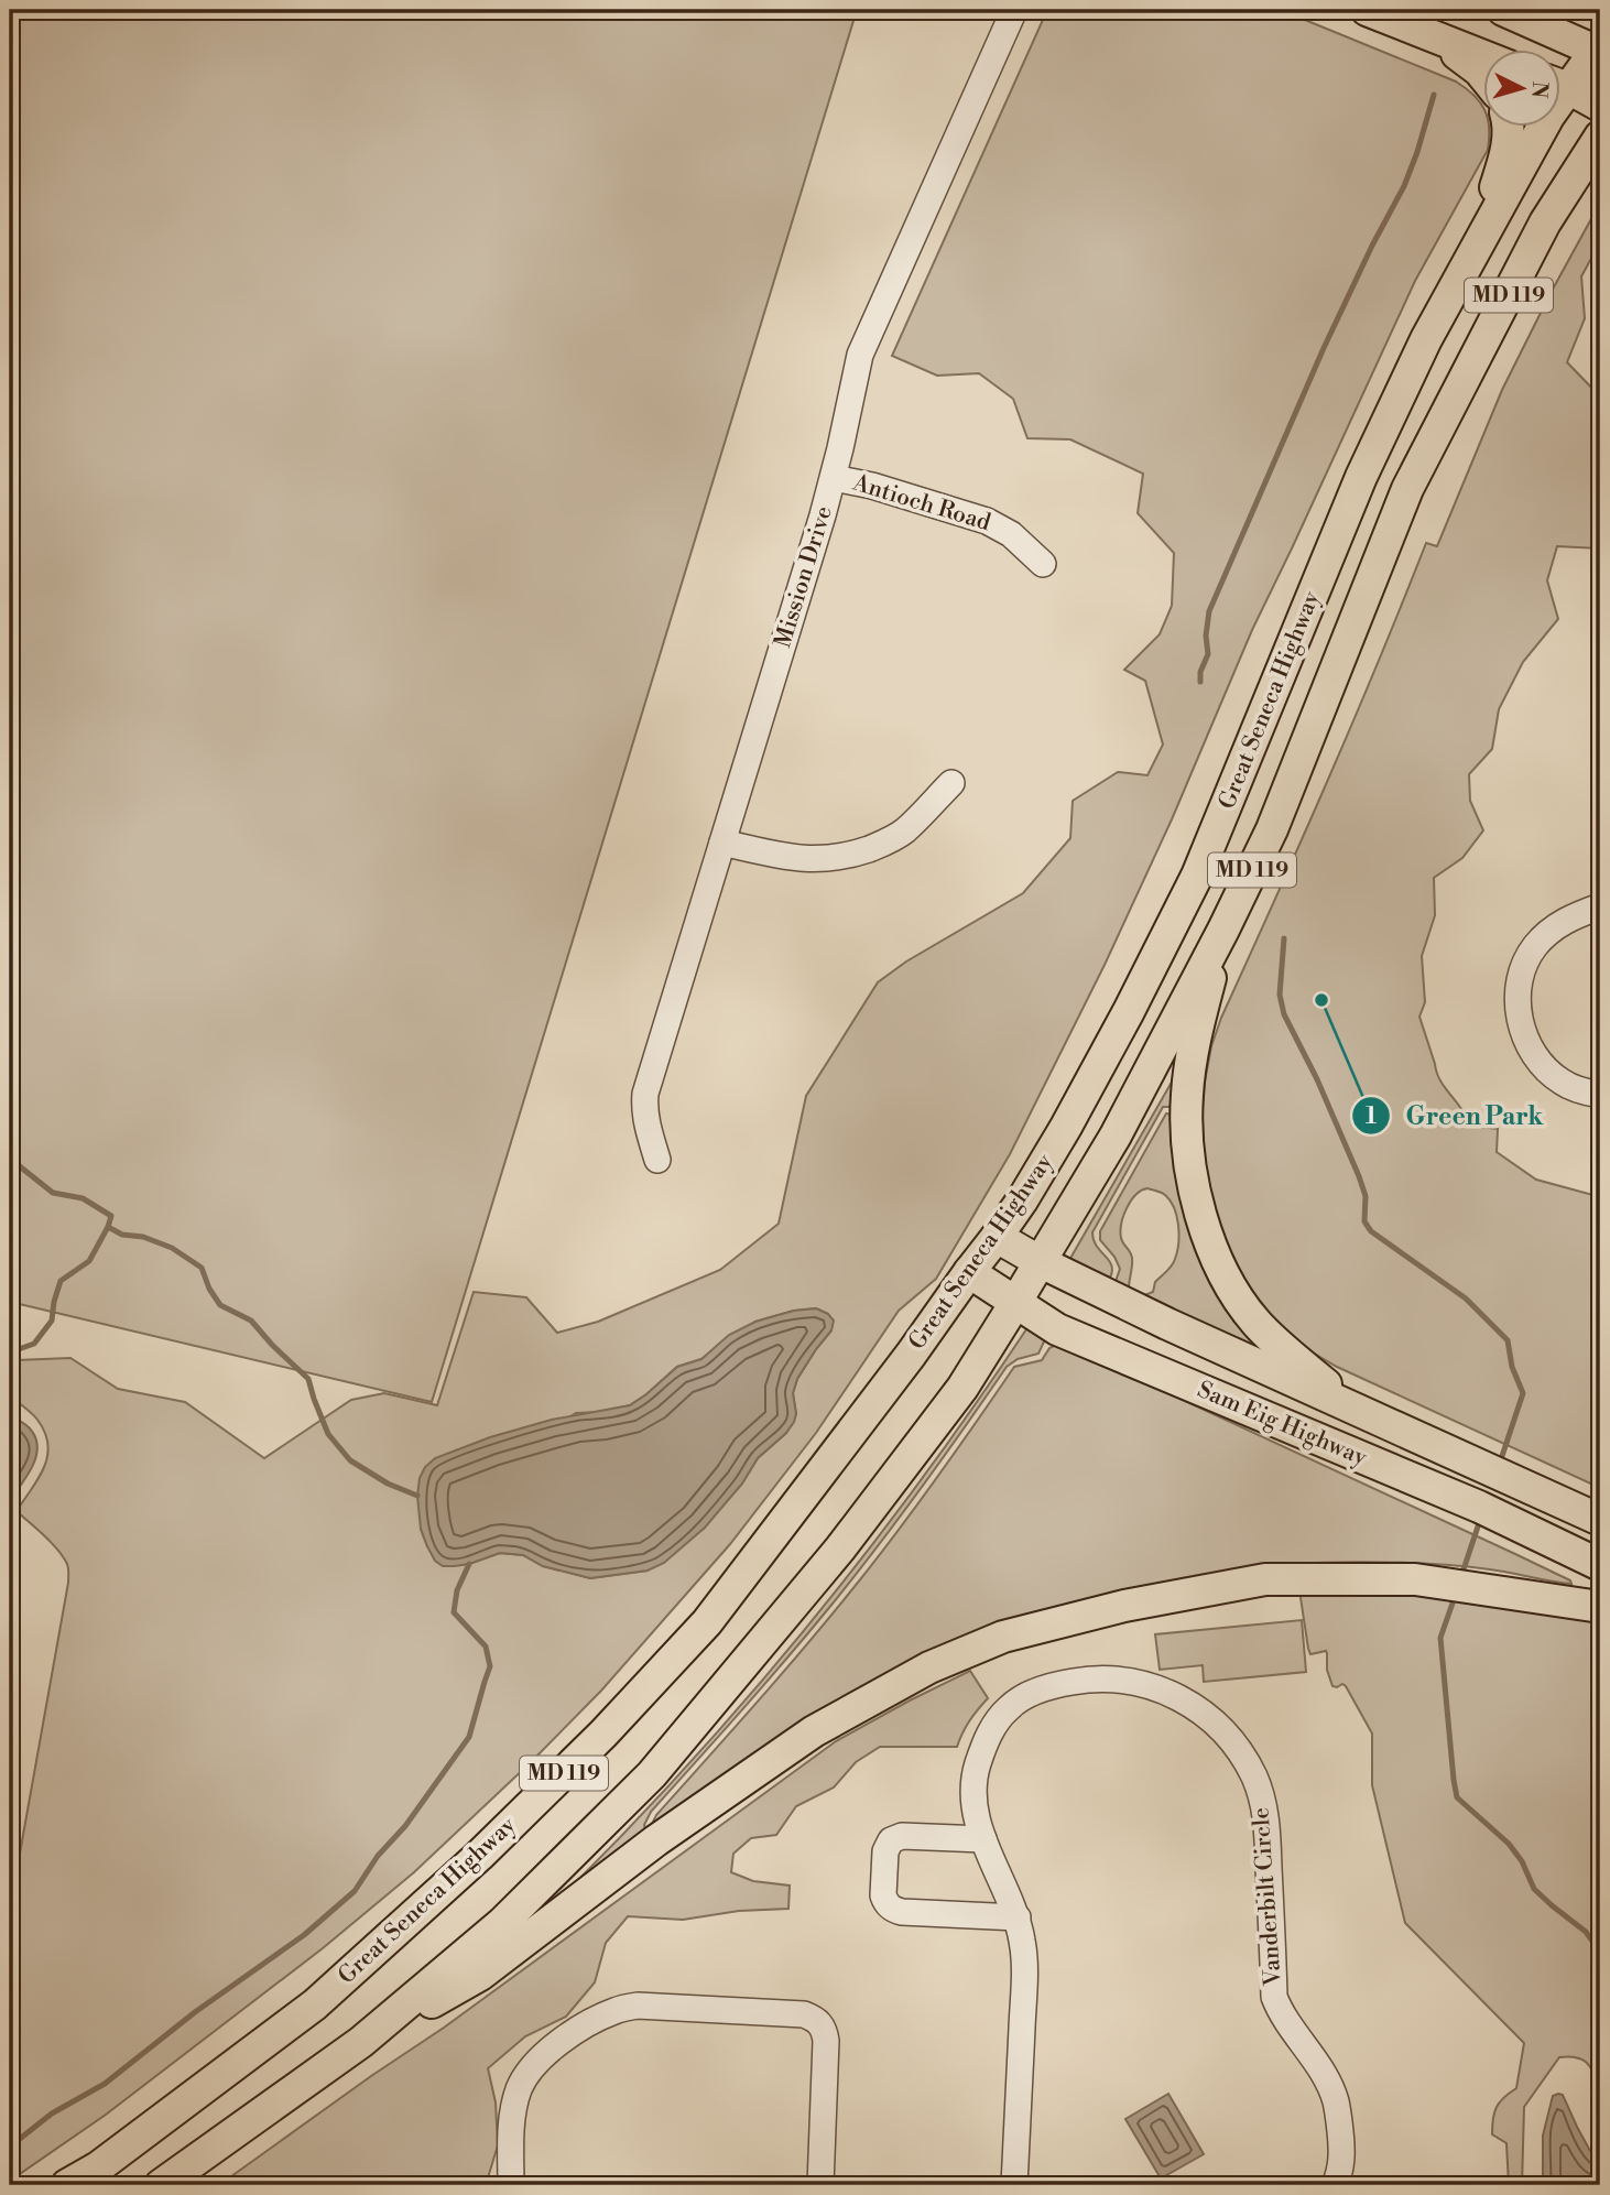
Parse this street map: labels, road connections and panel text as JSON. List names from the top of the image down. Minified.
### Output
{"streets":{"main road":["MD 119","Great Seneca Highway","Sam Eig Highway"],"street":["Antioch Road","Mission Drive","Vanderbilt Circle"]},"crossings":[["Antioch Road","Mission Drive"],["Great Seneca Highway","Sam Eig Highway"]],"places":["Green Park"],"north":"right"}
